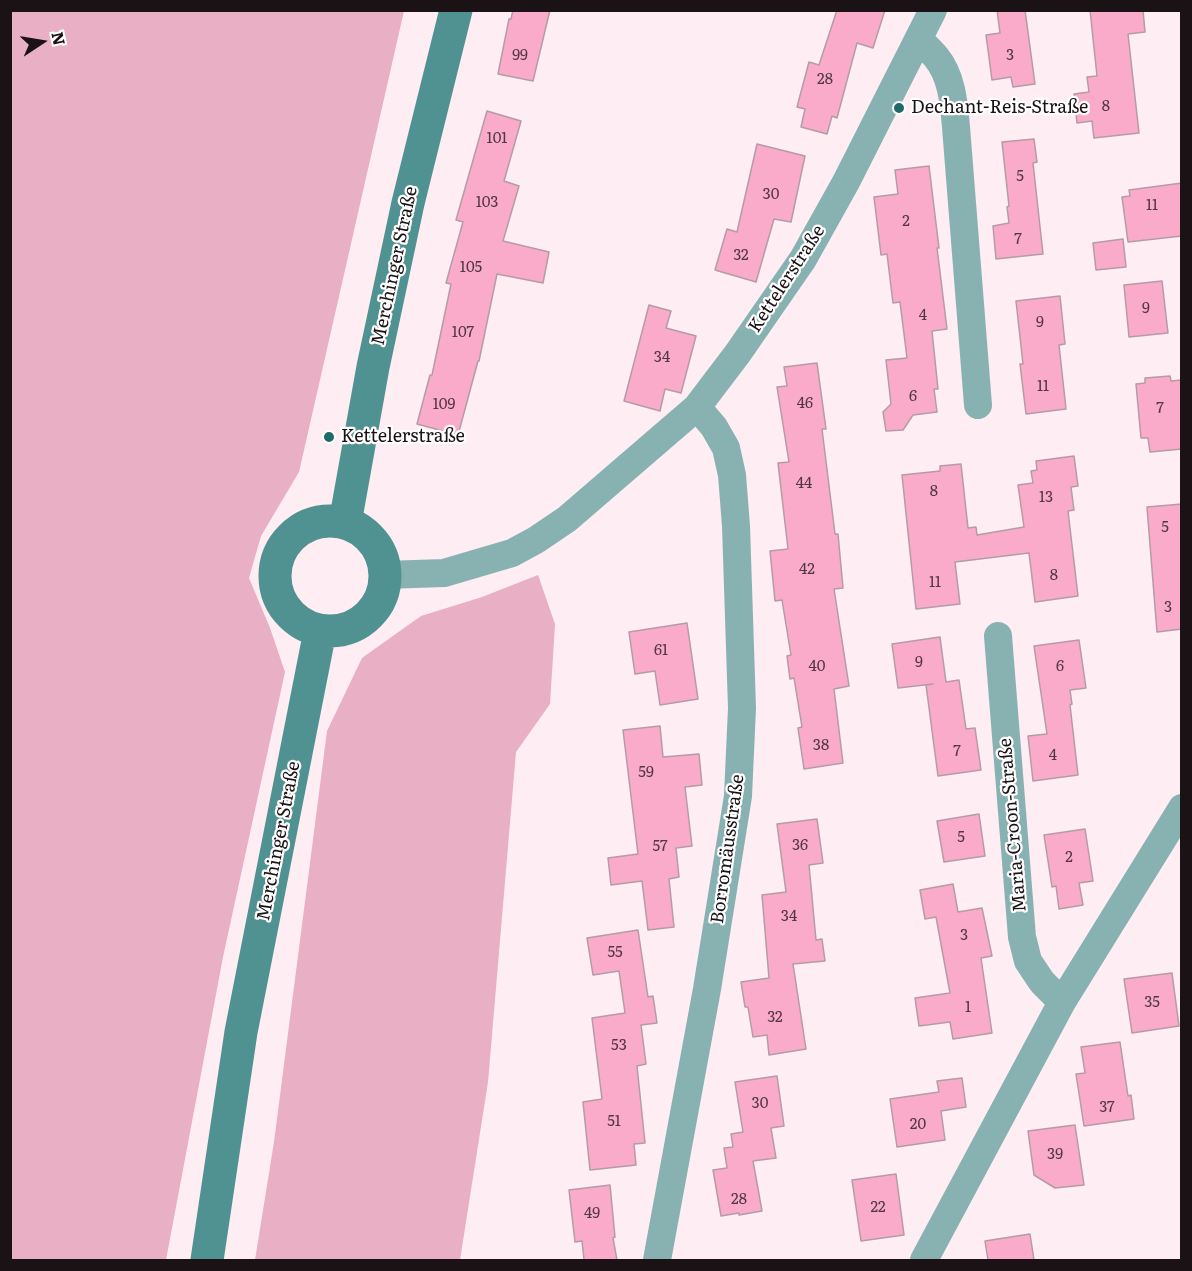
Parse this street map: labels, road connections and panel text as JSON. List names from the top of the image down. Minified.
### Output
{"streets":{"street":["Merchinger Straße","Kettelerstraße","Maria-Croon-Straße","Borromäusstraße"]},"crossings":[["Merchinger Straße","Kettelerstraße"],["Kettelerstraße","Borromäusstraße"]],"places":["Dechant-Reis-Straße","Kettelerstraße"],"house_numbers":["99","3","28","8","101","5","30","103","11","2","7","32","105","9","4","9","107","34","11","6","46","109","7","44","8","13","5","42","8","11","3","61","9","40","6","38","7","4","59","5","36","57","2","34","3","55","35","1","32","53","30","37","51","20","39","28","22","49"],"north":"right"}
